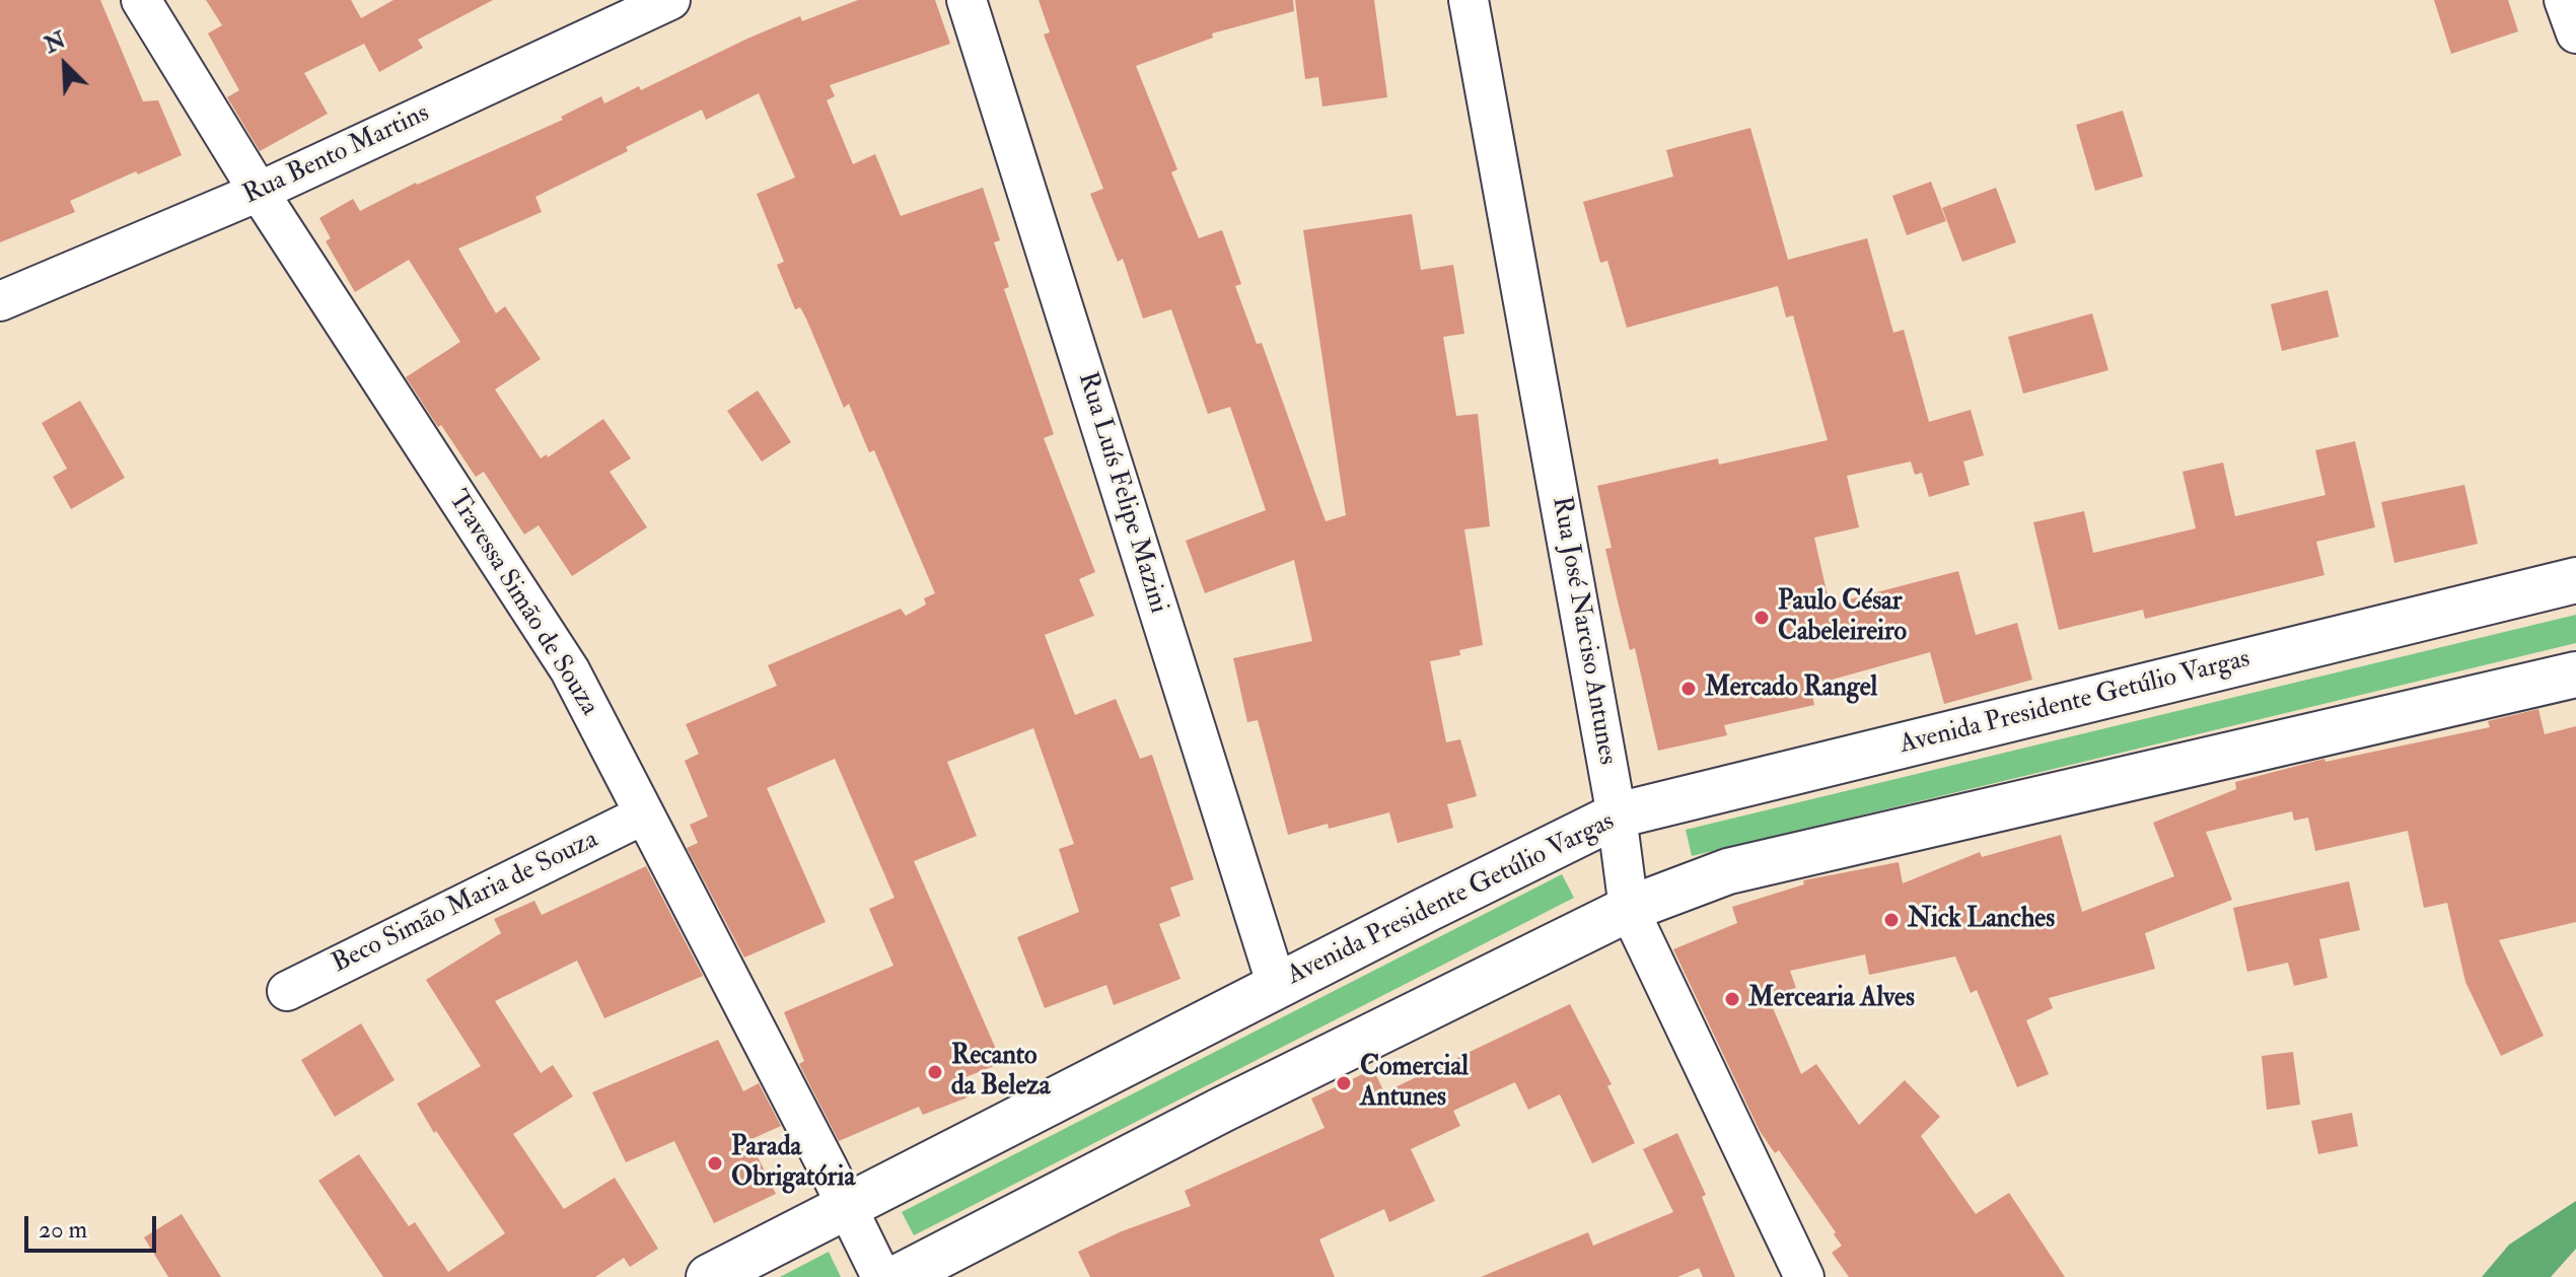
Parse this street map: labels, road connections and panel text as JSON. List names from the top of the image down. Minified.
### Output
{"streets":{"main road":["Avenida Presidente Getúlio Vargas"],"street":["Rua Bento Martins","Rua Luís Felipe Mazini","Travessa Simão de Souza","Rua José Narciso Antunes","Beco Simão Maria de Souza"]},"crossings":[["Rua Bento Martins","Travessa Simão de Souza"],["Rua Luís Felipe Mazini","Avenida Presidente Getúlio Vargas"],["Travessa Simão de Souza","Avenida Presidente Getúlio Vargas"],["Travessa Simão de Souza","Beco Simão Maria de Souza"],["Rua José Narciso Antunes","Avenida Presidente Getúlio Vargas"]],"places":["Paulo César Cabeleireiro","Mercado Rangel","Nick Lanches","Mercearia Alves","Recanto da Beleza","Comercial Antunes","Parada Obrigatória"],"scale_bar":"20 m","north":"top left"}
